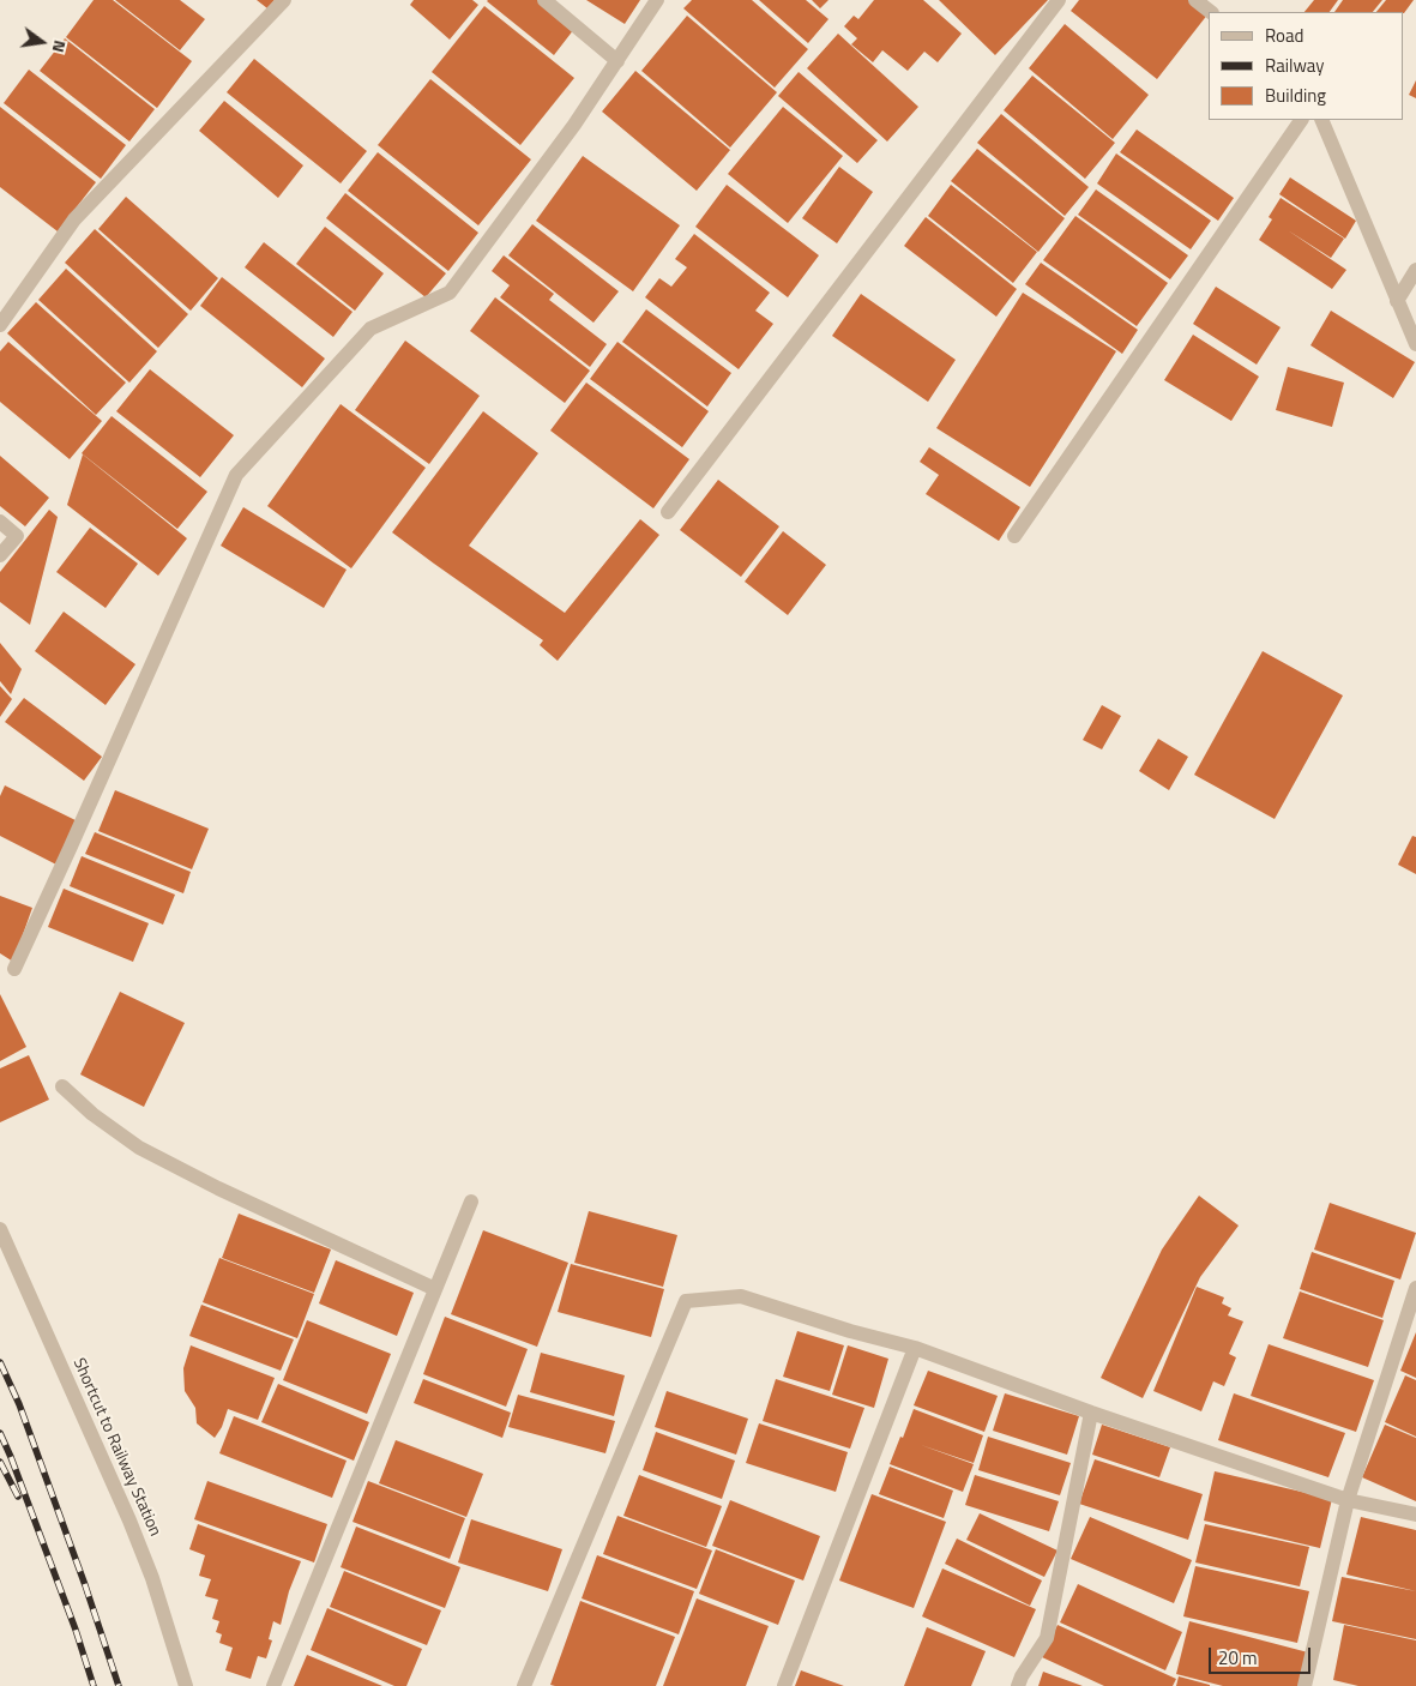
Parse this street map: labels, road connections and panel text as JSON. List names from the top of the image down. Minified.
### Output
{"streets":{"street":["Shortcut to Railway Station"]},"legend":["Road","Railway","Building"],"scale_bar":"20 m","north":"right"}
